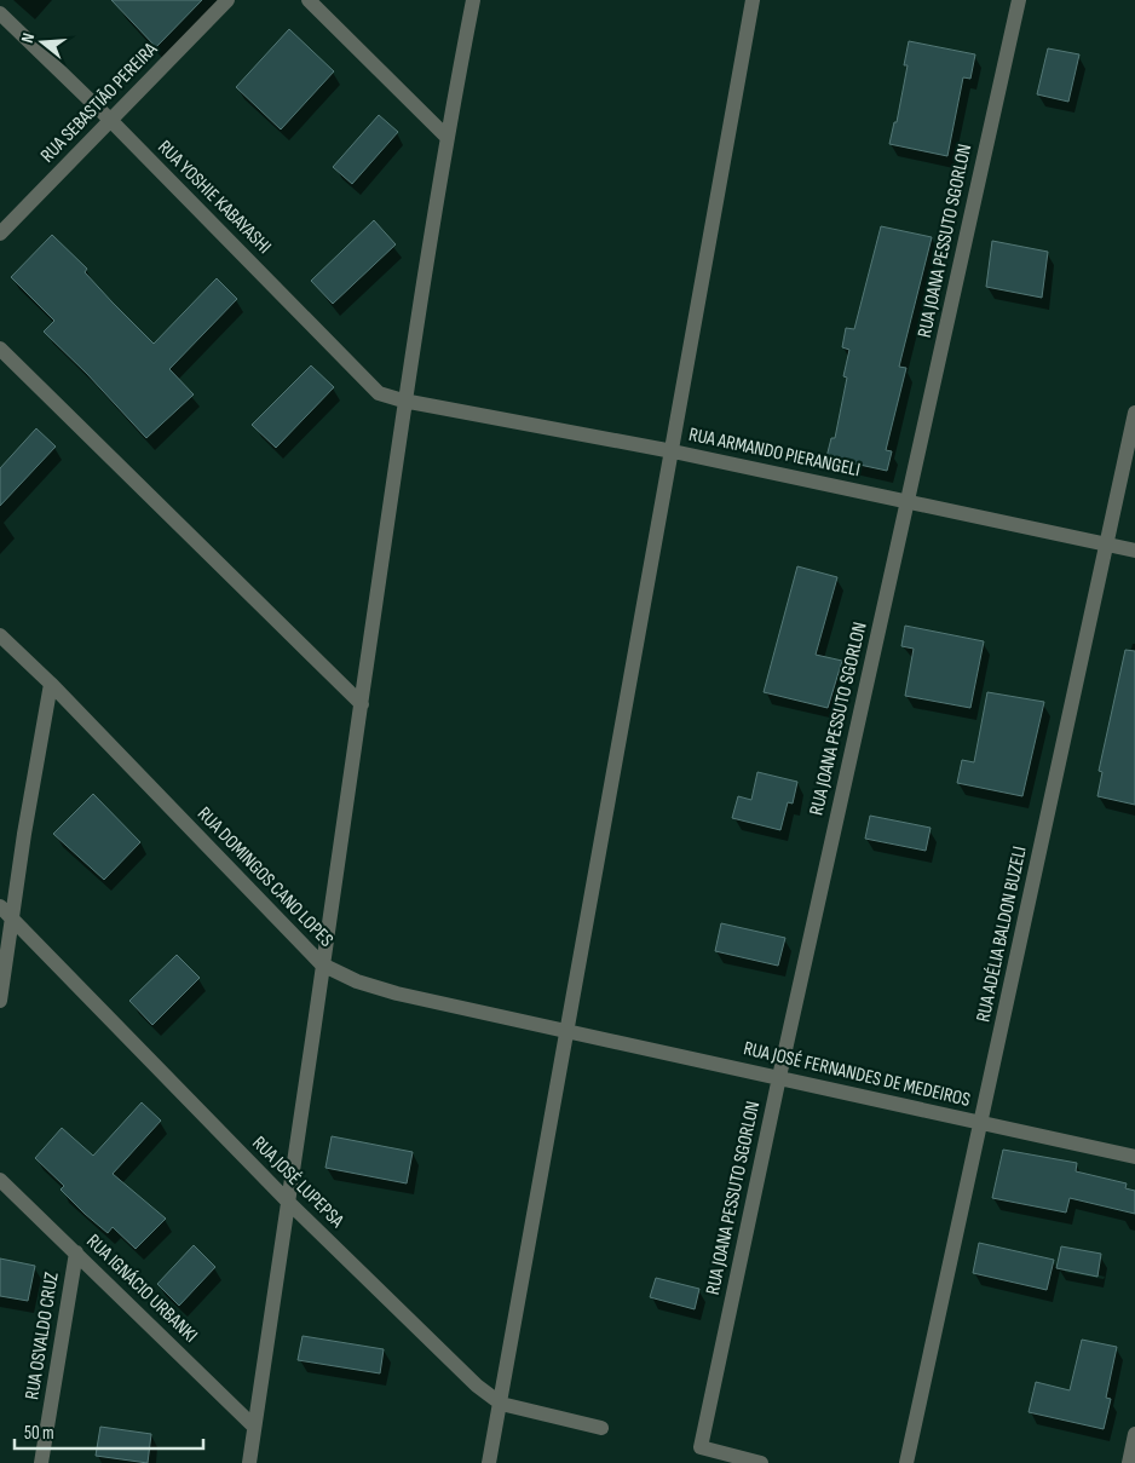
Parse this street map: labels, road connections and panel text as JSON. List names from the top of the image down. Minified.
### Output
{"streets":{"street":["RUA SEBASTIÃO PEREIRA","RUA YOSHIE KABAYASHI","RUA JOANA PESSUTO SGORLON","RUA ARMANDO PIERANGELI","RUA DOMINGOS CANO LOPES","RUA ADÉLIA BALDON BUZELI","RUA JOSÉ FERNANDES DE MEDEIROS","RUA JOSÉ LUPEPSA","RUA IGNÁCIO URBANKI","RUA OSVALDO CRUZ"]},"crossings":[["RUA SEBASTIÃO PEREIRA","RUA YOSHIE KABAYASHI"],["RUA YOSHIE KABAYASHI","RUA ARMANDO PIERANGELI"],["RUA JOANA PESSUTO SGORLON","RUA ARMANDO PIERANGELI"],["RUA JOANA PESSUTO SGORLON","RUA JOSÉ FERNANDES DE MEDEIROS"],["RUA ARMANDO PIERANGELI","RUA ADÉLIA BALDON BUZELI"],["RUA DOMINGOS CANO LOPES","RUA JOSÉ FERNANDES DE MEDEIROS"],["RUA ADÉLIA BALDON BUZELI","RUA JOSÉ FERNANDES DE MEDEIROS"],["RUA IGNÁCIO URBANKI","RUA OSVALDO CRUZ"]],"scale_bar":"50 m","north":"left"}
